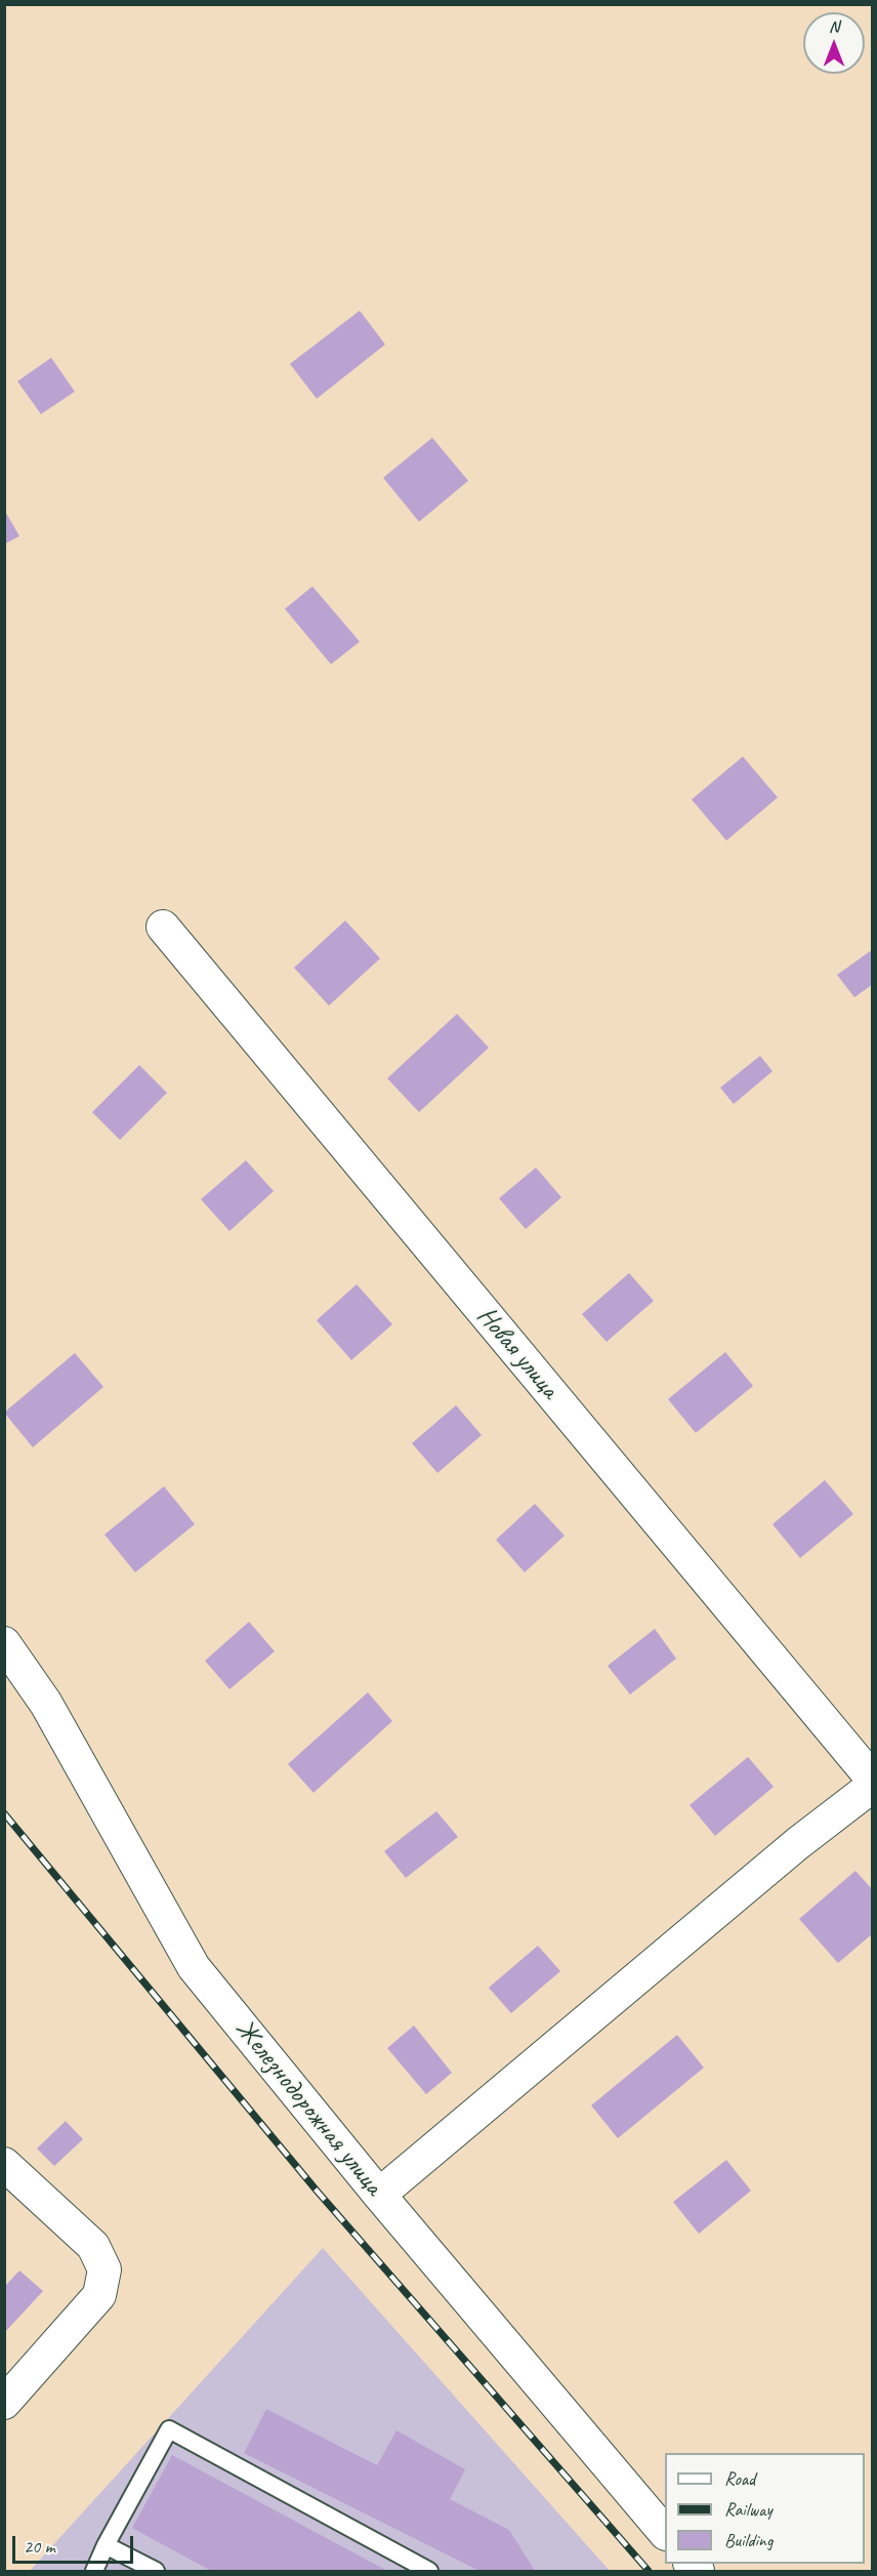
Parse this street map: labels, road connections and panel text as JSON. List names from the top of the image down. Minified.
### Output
{"streets":{"street":["Новая улица","Железнодорожная улица"]},"legend":["Road","Railway","Building"],"scale_bar":"20 m","north":"top"}
